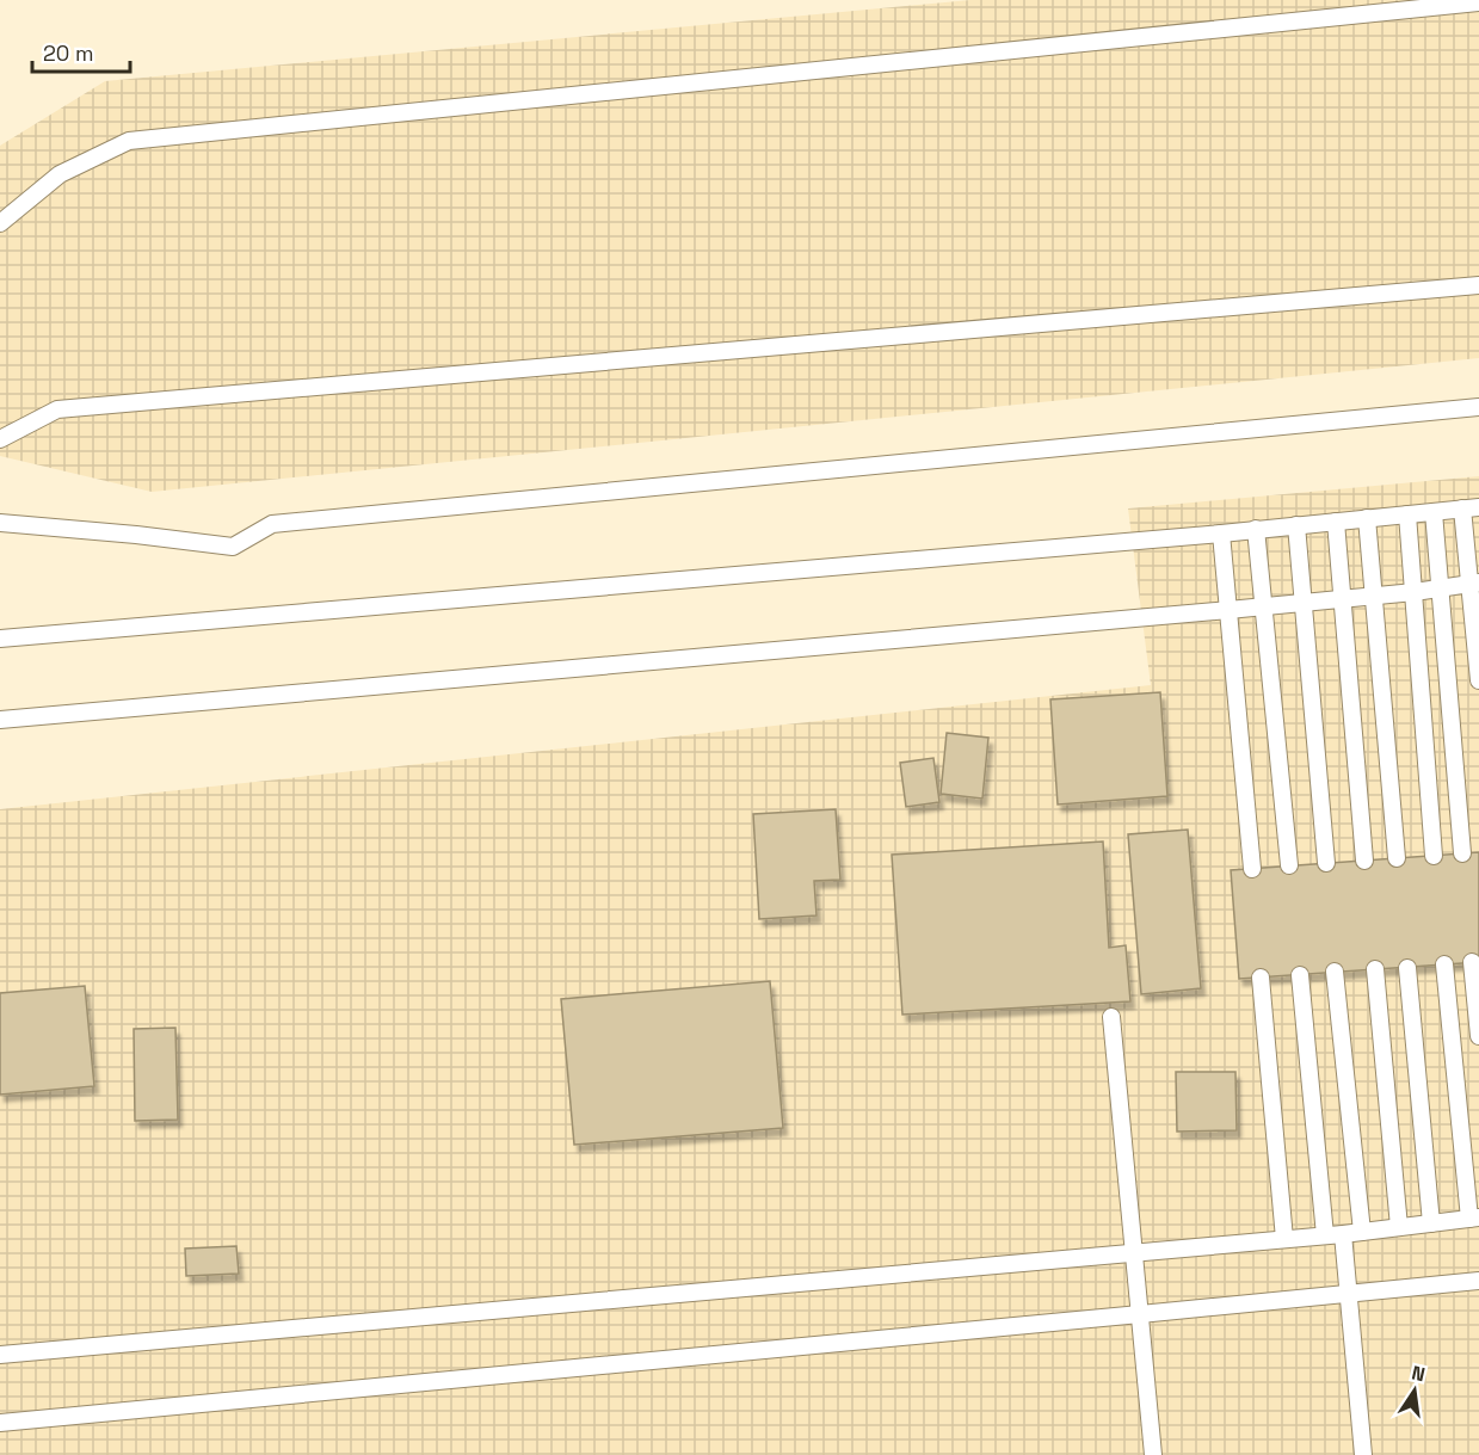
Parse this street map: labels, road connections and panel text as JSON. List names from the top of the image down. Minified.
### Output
{"scale_bar":"20 m","north":"top"}
